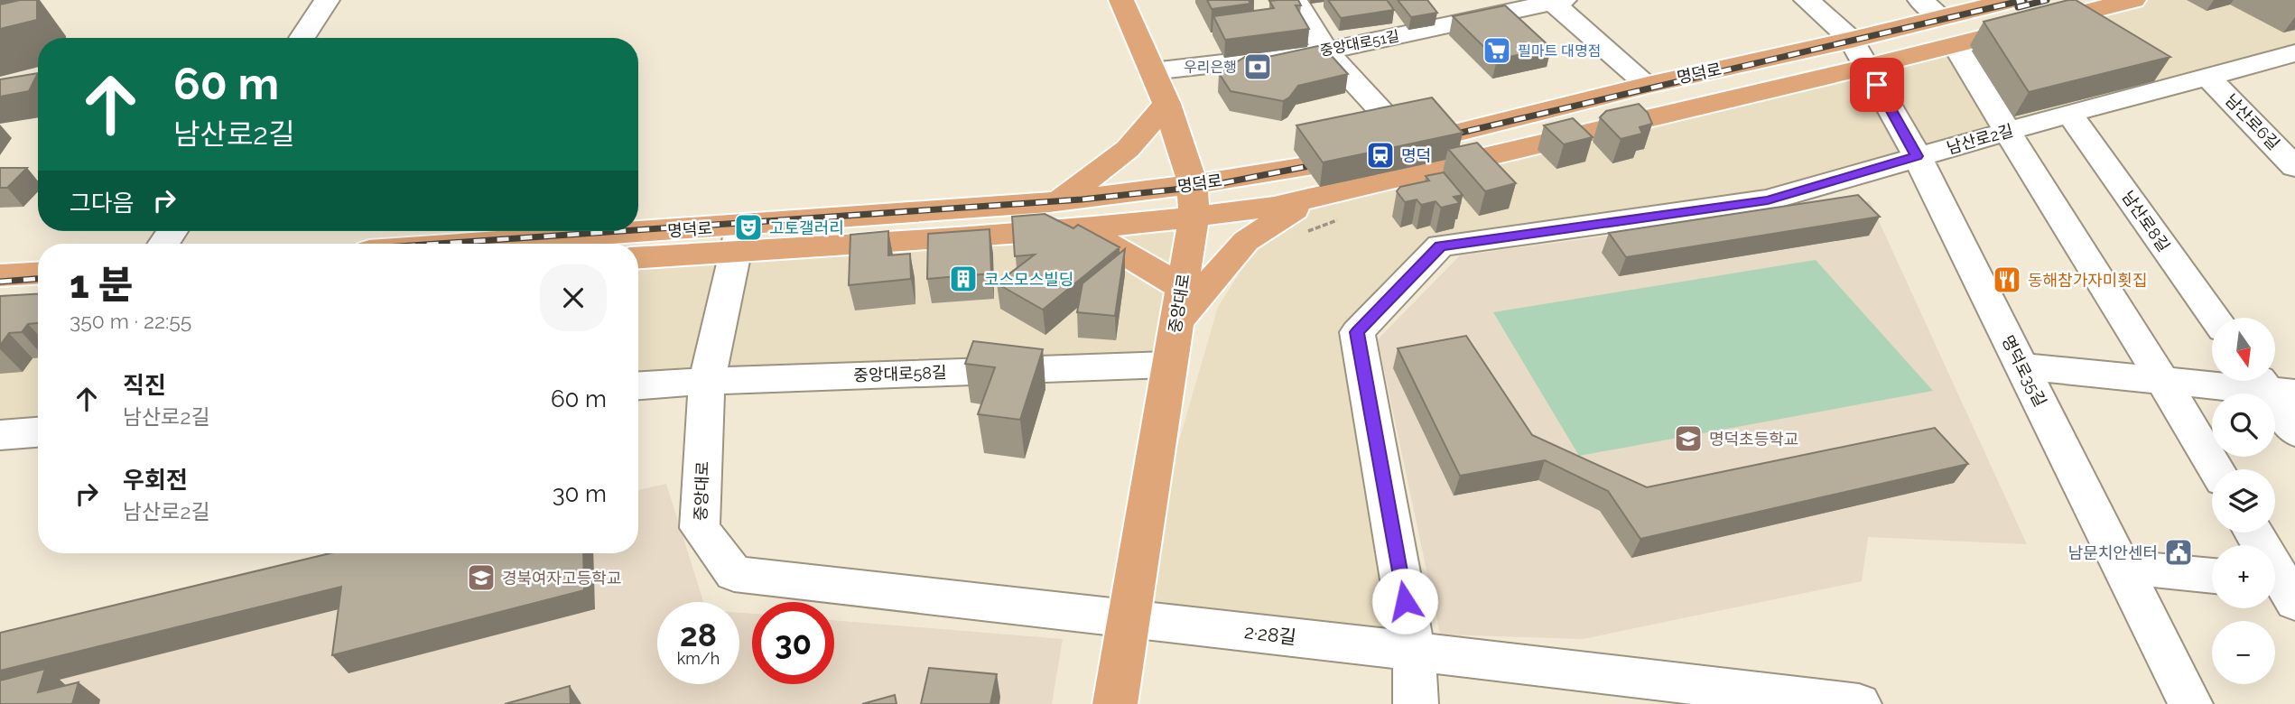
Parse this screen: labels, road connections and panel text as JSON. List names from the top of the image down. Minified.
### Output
{"streets":{"main road":["명덕로","중앙대로"],"street":["중앙대로51길","남산로6길","남산로2길","남산로8길","명덕로35길","중앙대로58길","2·28길"]},"crossings":[["중앙대로51길","중앙대로"],["명덕로","중앙대로"],["명덕로","명덕로35길"],["남산로6길","남산로2길"],["남산로2길","남산로8길"],["남산로2길","명덕로35길"],["남산로2길","2·28길"],["중앙대로","중앙대로58길"],["중앙대로","2·28길"]],"places":{"supermarket":["필마트 대명점"],"bank":["우리은행"],"station":["명덕"],"theatre":["고토갤러리"],"building":["코스모스빌딩"],"restaurant":["동해참가자미횟집"],"school or university":["명덕초등학교","경북여자고등학교"],"public building":["남문치안센터"]},"north":"bottom","page":{"turn":["60 m","남산로2길"],"then":"그다음","heading":["1 분","350 m · 22:55"],"map_buttons":["+","−"],"list":[{"name":"직진","note":"남산로2길","value":"60 m"},{"name":"우회전","note":"남산로2길","value":"30 m"}],"speed":"28 km/h","limit":"30"}}
